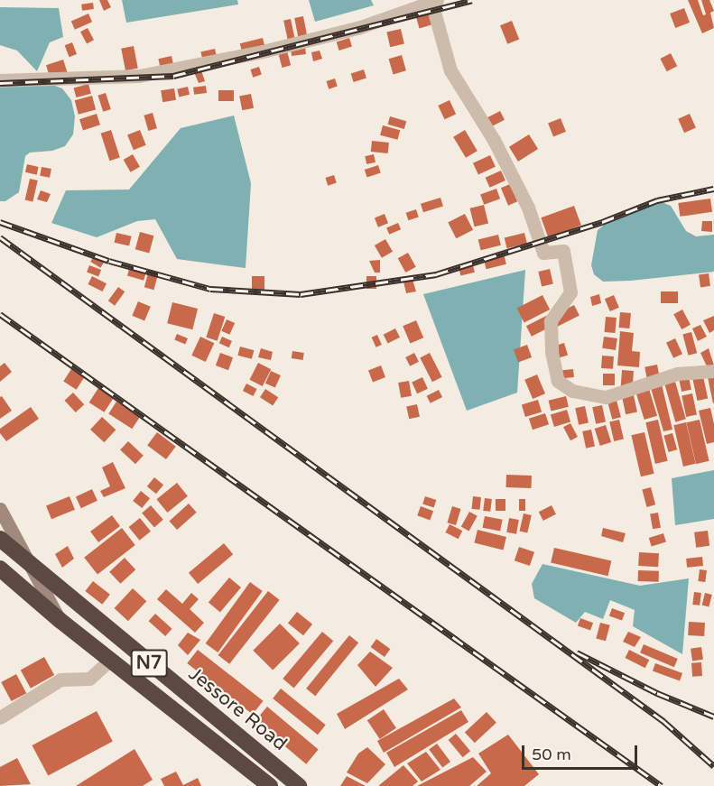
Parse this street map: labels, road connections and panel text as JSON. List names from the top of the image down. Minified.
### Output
{"streets":{"highway":["N7","Jessore Road"]},"scale_bar":"50 m"}
